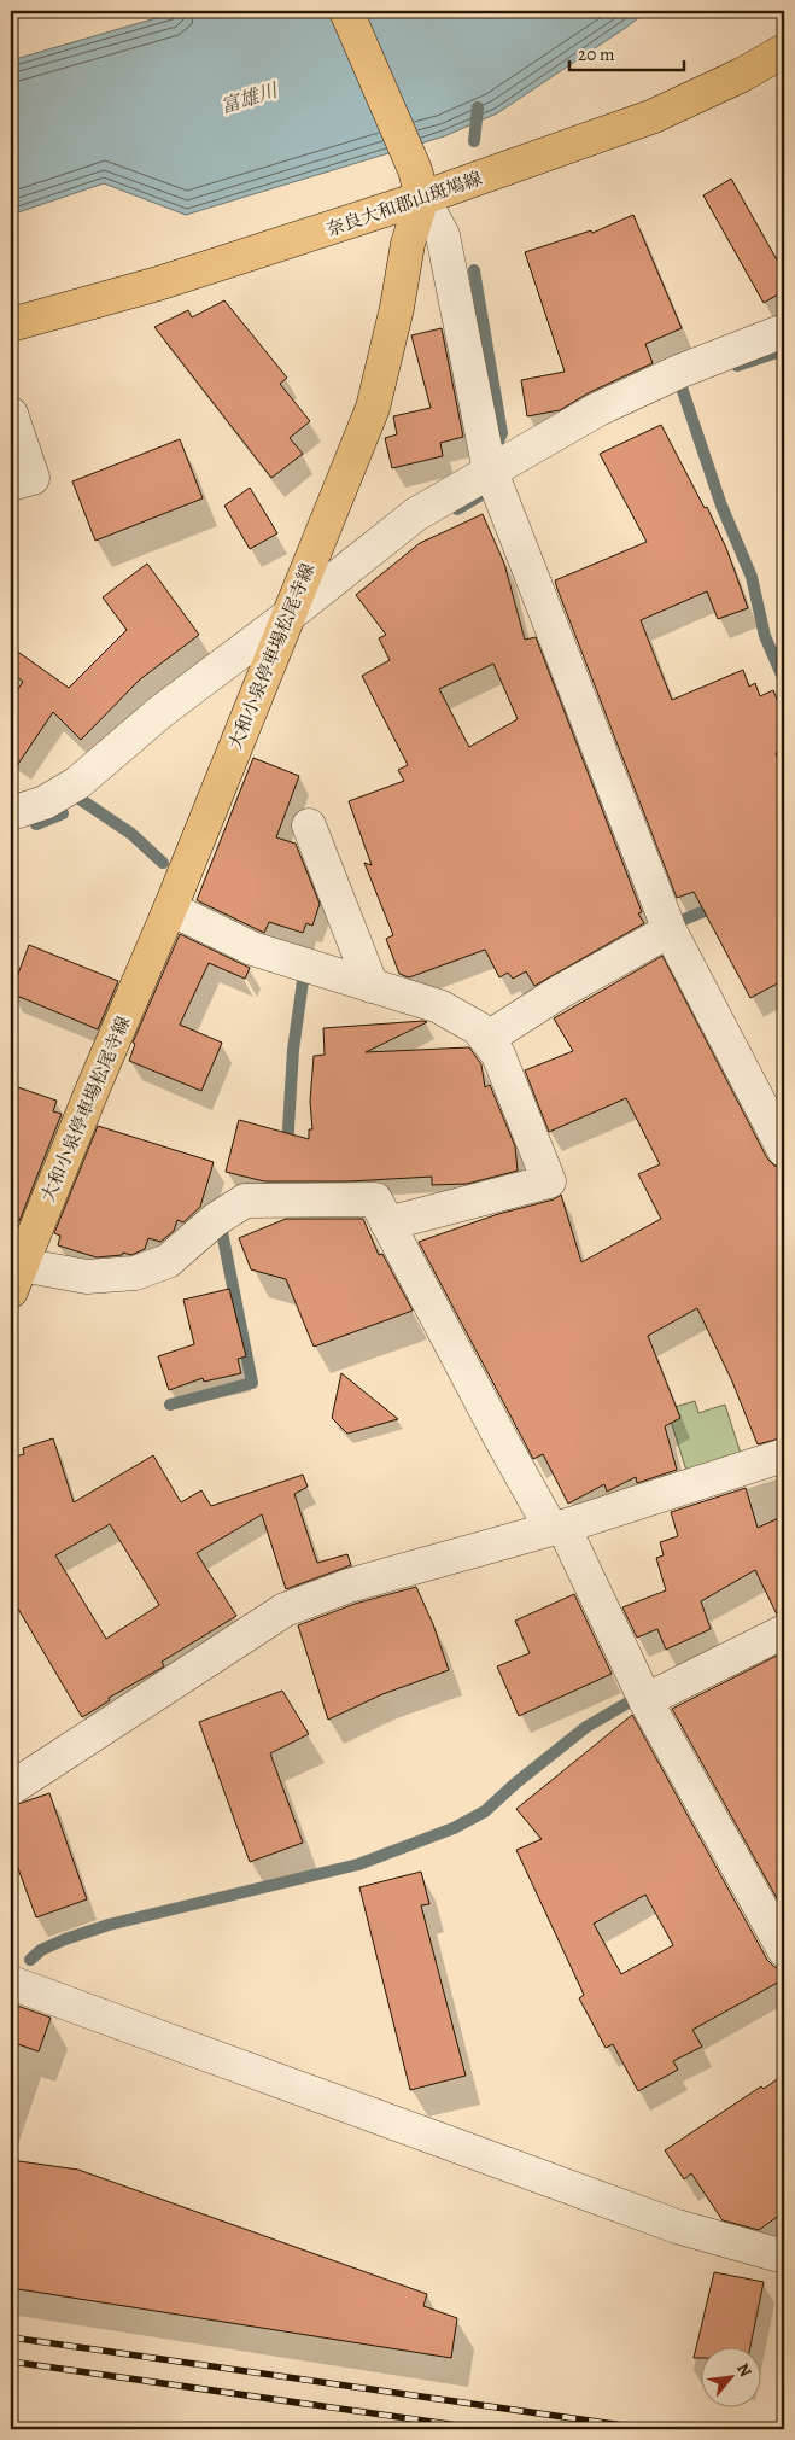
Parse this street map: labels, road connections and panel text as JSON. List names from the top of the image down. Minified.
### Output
{"streets":{"main road":["奈良大和郡山斑鳩線","大和小泉停車場松尾寺線"]},"crossings":[["奈良大和郡山斑鳩線","大和小泉停車場松尾寺線"]],"water":["富雄川"],"scale_bar":"20 m","north":"top right"}
